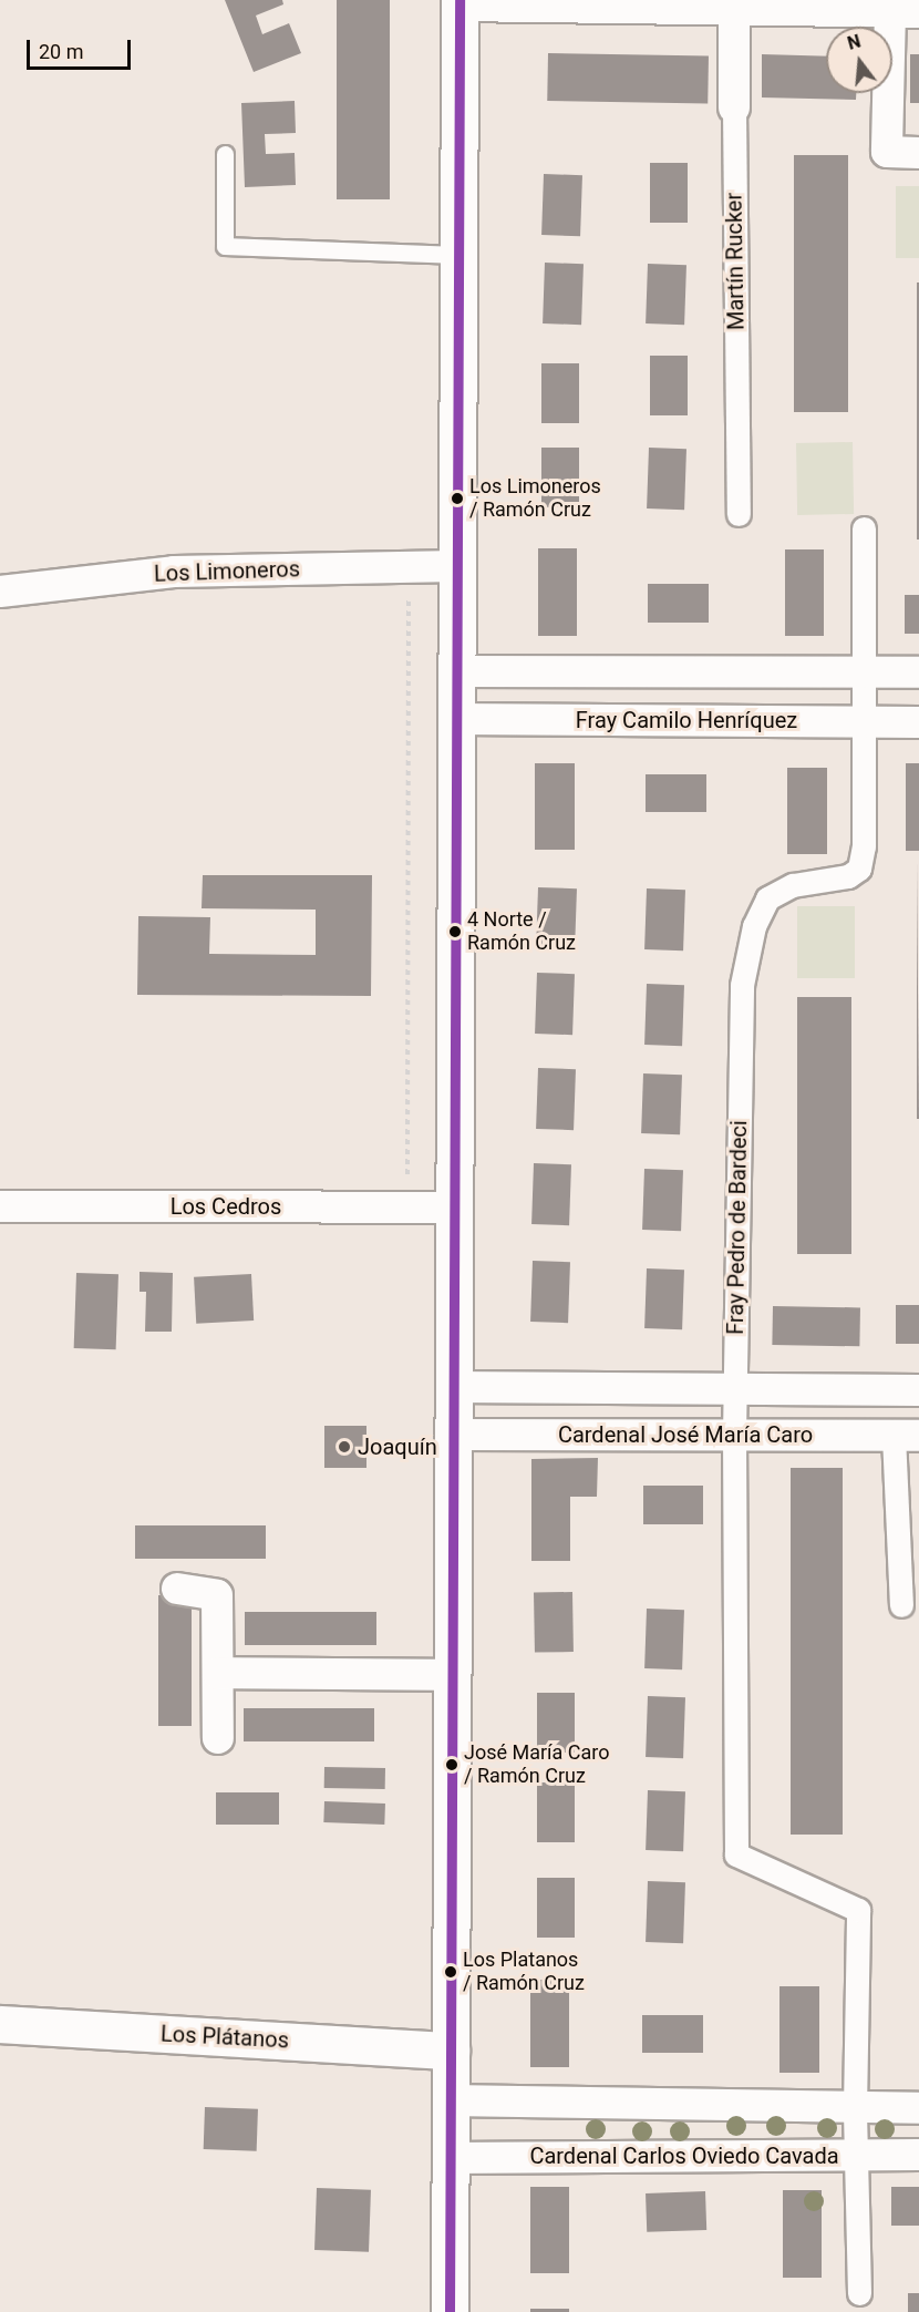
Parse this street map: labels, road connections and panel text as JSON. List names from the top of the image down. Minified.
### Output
{"streets":{"street":["Martín Rucker","Los Limoneros","Fray Camilo Henríquez","Los Cedros","Fray Pedro de Bardeci","Cardenal José María Caro","Los Plátanos","Cardenal Carlos Oviedo Cavada"]},"crossings":[["Fray Camilo Henríquez","Fray Pedro de Bardeci"],["Fray Pedro de Bardeci","Cardenal José María Caro"]],"places":["Los Limoneros / Ramón Cruz","4 Norte / Ramón Cruz","Joaquín","José María Caro / Ramón Cruz","Los Platanos / Ramón Cruz"],"scale_bar":"20 m","north":"top"}
